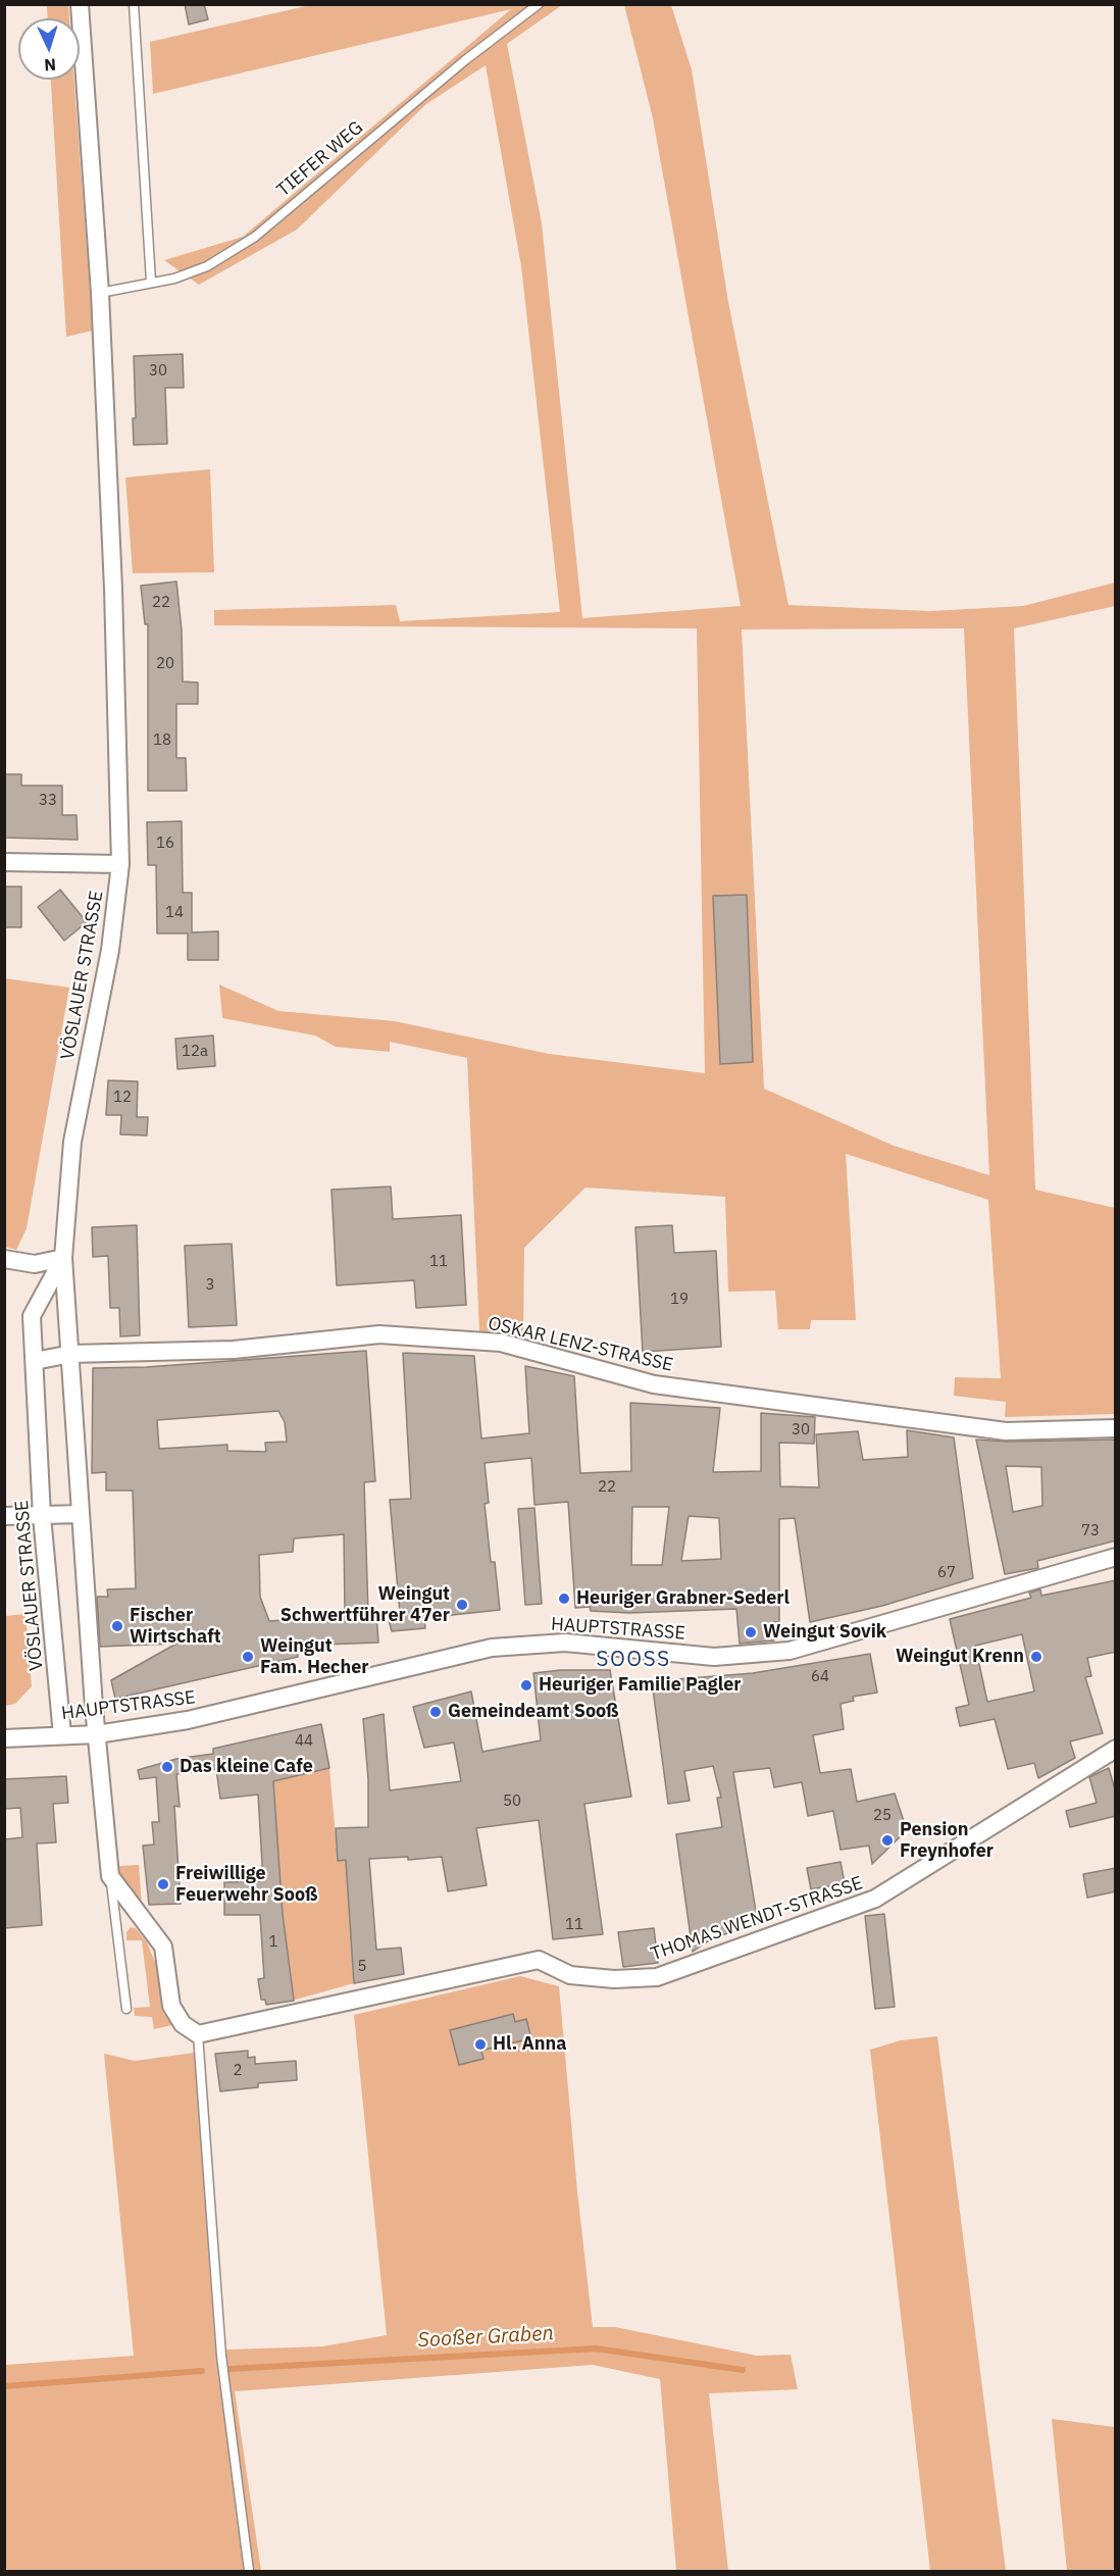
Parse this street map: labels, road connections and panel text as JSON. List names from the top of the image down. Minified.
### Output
{"streets":{"street":["VÖSLAUER STRASSE","OSKAR LENZ-STRASSE","HAUPTSTRASSE","THOMAS WENDT-STRASSE"],"lane":["TIEFER WEG"]},"crossings":[["TIEFER WEG","VÖSLAUER STRASSE"],["VÖSLAUER STRASSE","OSKAR LENZ-STRASSE"],["VÖSLAUER STRASSE","HAUPTSTRASSE"]],"districts":["SOOSS"],"water":["Sooßer Graben"],"places":["Heuriger Grabner-Sederl","Weingut Schwertführer 47er","Fischer Wirtschaft","Weingut Sovik","Weingut Fam. Hecher","Weingut Krenn","Heuriger Familie Pagler","Gemeindeamt Sooß","Das kleine Cafe","Pension Freynhofer","Freiwillige Feuerwehr Sooß","Hl. Anna"],"house_numbers":["30","22","20","18","33","16","14","12a","12","11","3","19","30","22","73","67","64","44","50","25","11","1","5","2"],"north":"bottom"}
